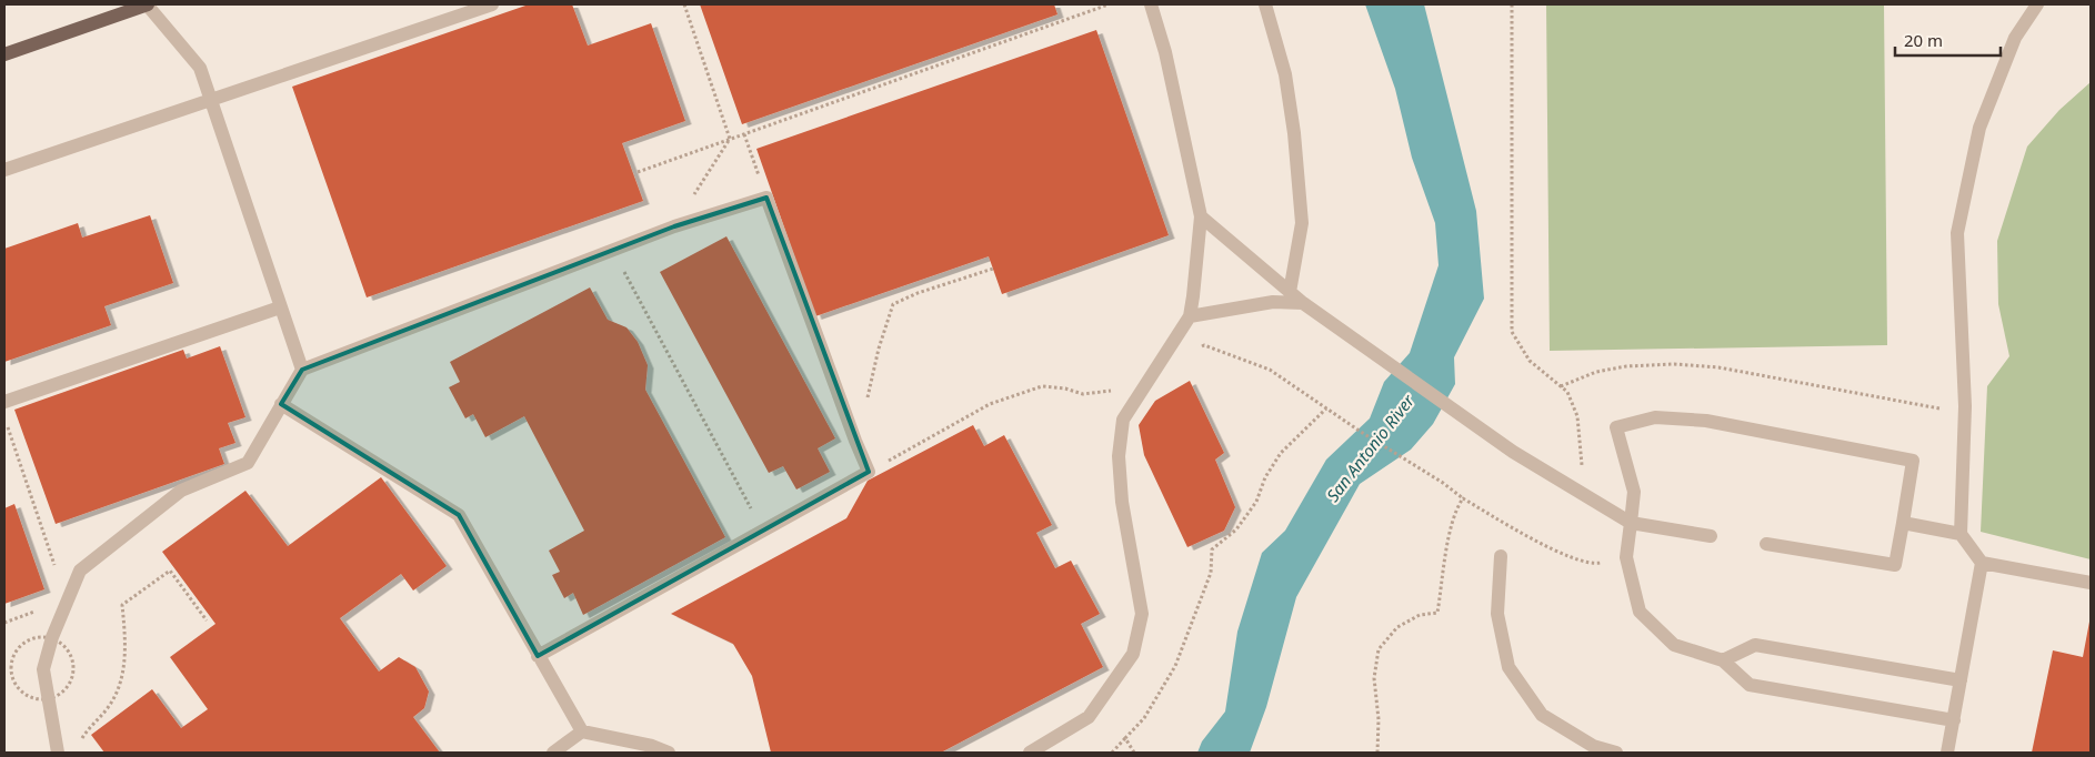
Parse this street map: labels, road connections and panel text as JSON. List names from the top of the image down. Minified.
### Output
{"water":["San Antonio River"],"scale_bar":"20 m"}
